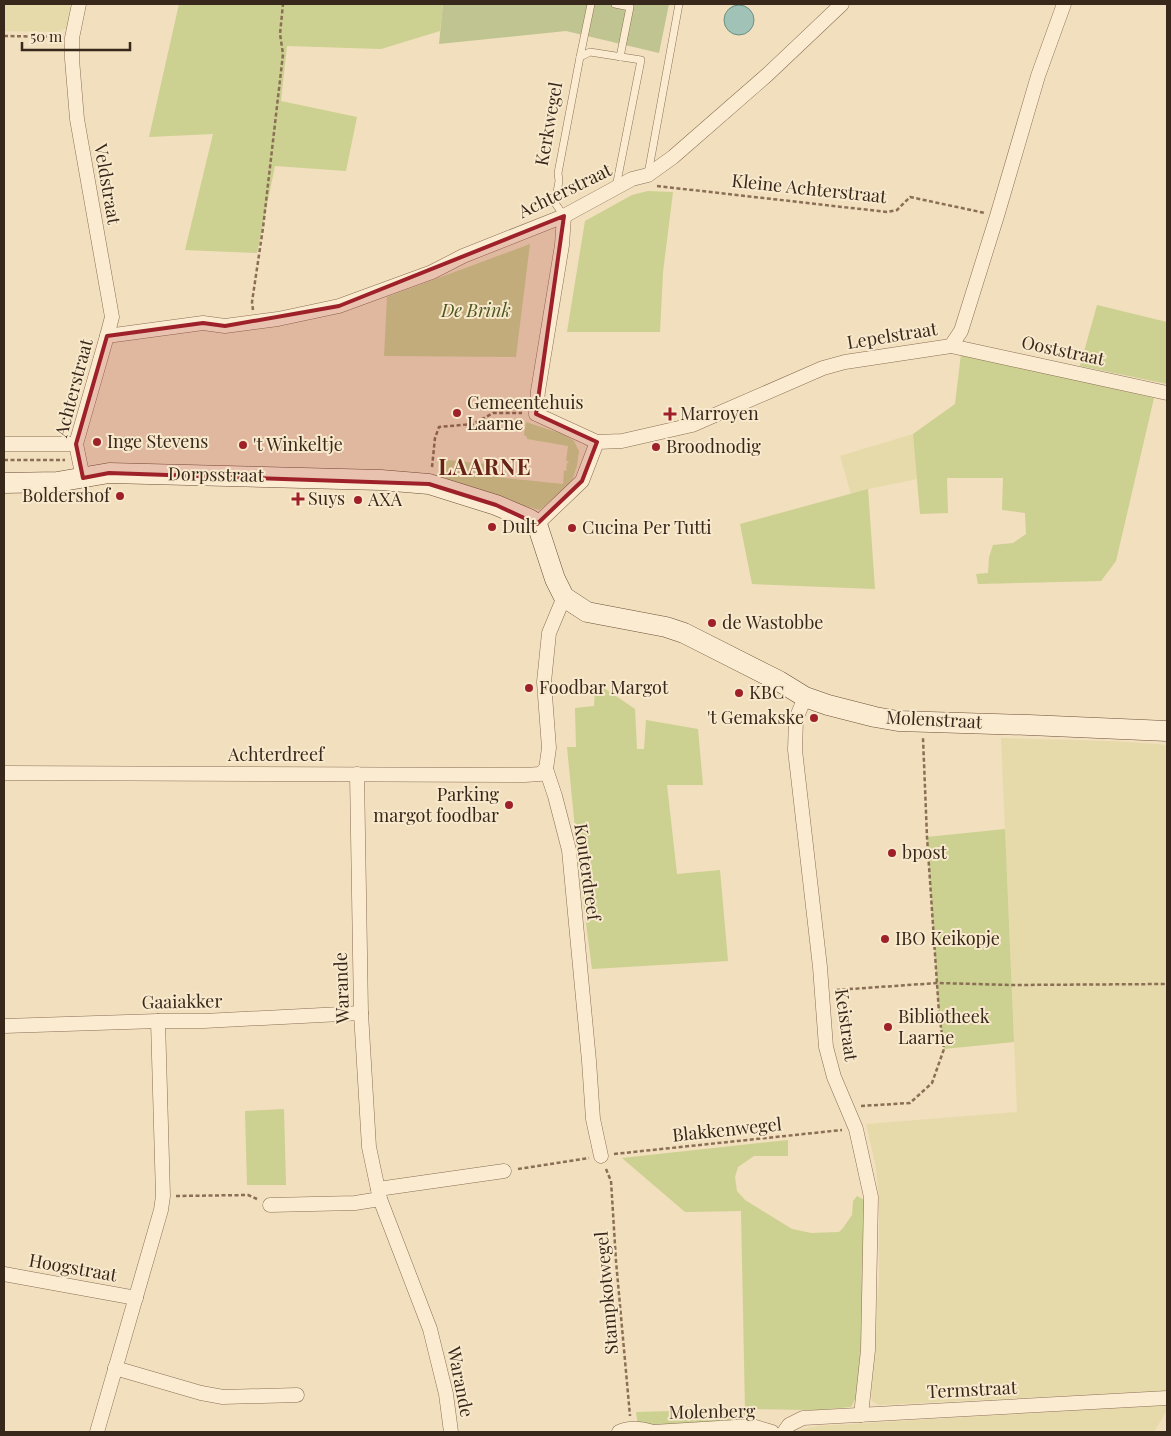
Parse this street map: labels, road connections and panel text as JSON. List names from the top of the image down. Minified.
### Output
{"streets":{"street":["Kerkwegel","Veldstraat","Achterstraat","Lepelstraat","Ooststraat","Dorpsstraat","Molenstraat","Achterdreef","Kouterdreef","Warande","Gaaiakker","Keistraat","Hoogstraat","Termstraat","Molenberg"],"path":["Kleine Achterstraat","Blakkenwegel","Stampkotwegel"]},"crossings":[["Kerkwegel","Achterstraat"],["Veldstraat","Achterstraat"],["Kleine Achterstraat","Achterstraat"],["Kleine Achterstraat","Lepelstraat"],["Achterstraat","Dorpsstraat"],["Lepelstraat","Ooststraat"],["Molenstraat","Kouterdreef"],["Molenstraat","Keistraat"],["Achterdreef","Kouterdreef"],["Achterdreef","Warande"],["Kouterdreef","Blakkenwegel"],["Kouterdreef","Stampkotwegel"],["Warande","Gaaiakker"],["Keistraat","Blakkenwegel"],["Keistraat","Termstraat"],["Blakkenwegel","Stampkotwegel"],["Stampkotwegel","Molenberg"]],"districts":["LAARNE"],"parks":["De Brink"],"places":{"other":["Gemeentehuis Laarne","Inge Stevens","'t Winkeltje","Broodnodig","Boldershof","AXA","Dult","Cucina Per Tutti","de Wastobbe","Foodbar Margot","KBC","'t Gemakske","Parking margot foodbar","bpost","IBO Keikopje","Bibliotheek Laarne"],"health":["Marroyen","Suys"]},"scale_bar":"50 m"}
